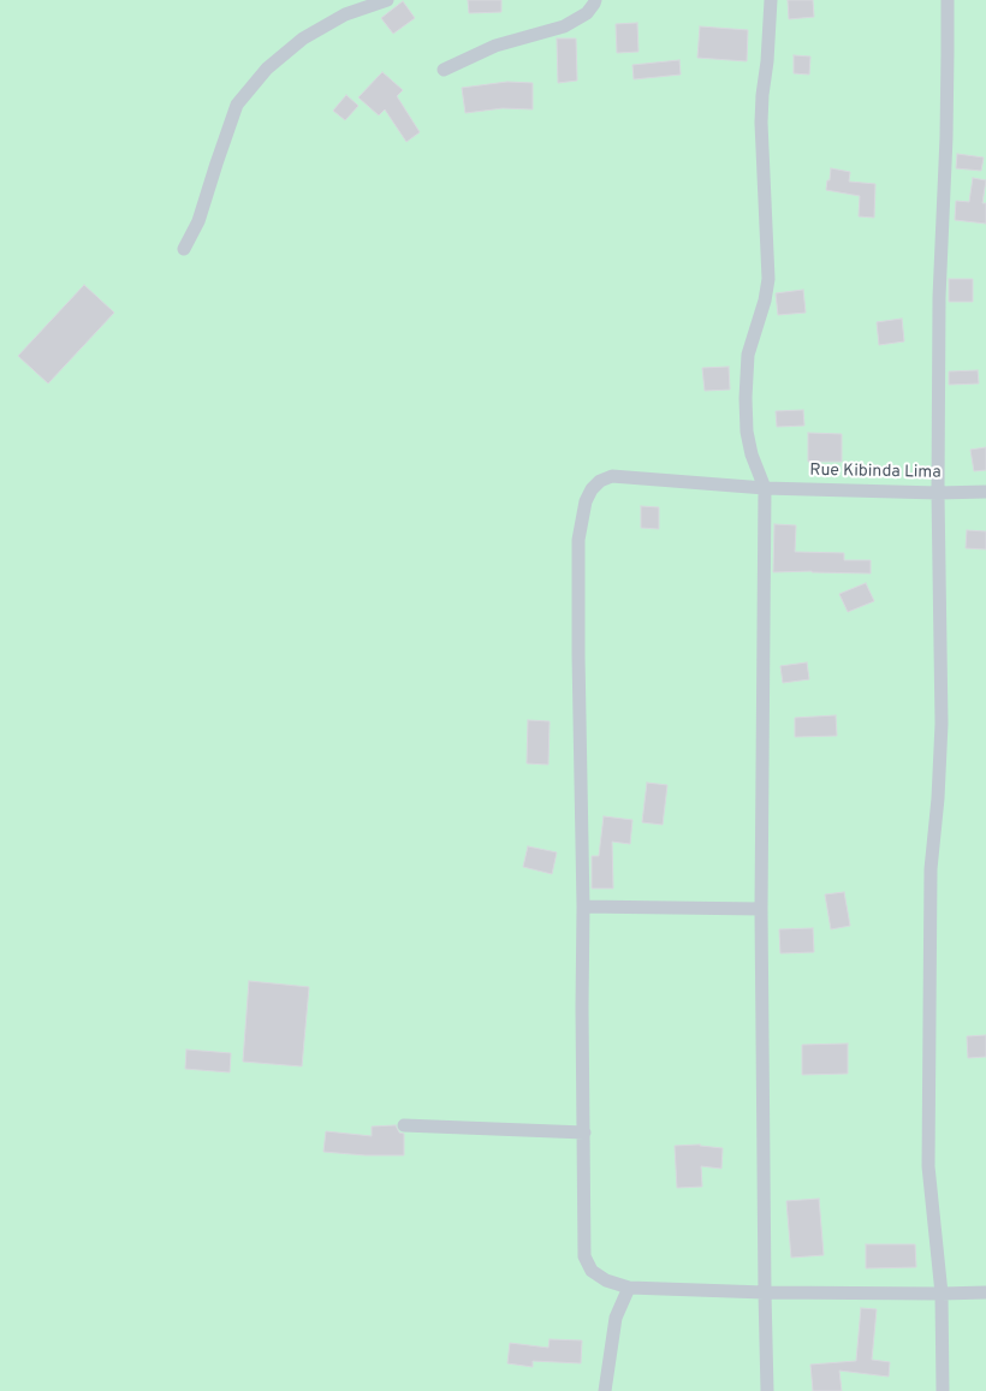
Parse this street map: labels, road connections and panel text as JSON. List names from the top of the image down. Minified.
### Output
{"streets":{"street":["Rue Kibinda Lima"]}}
